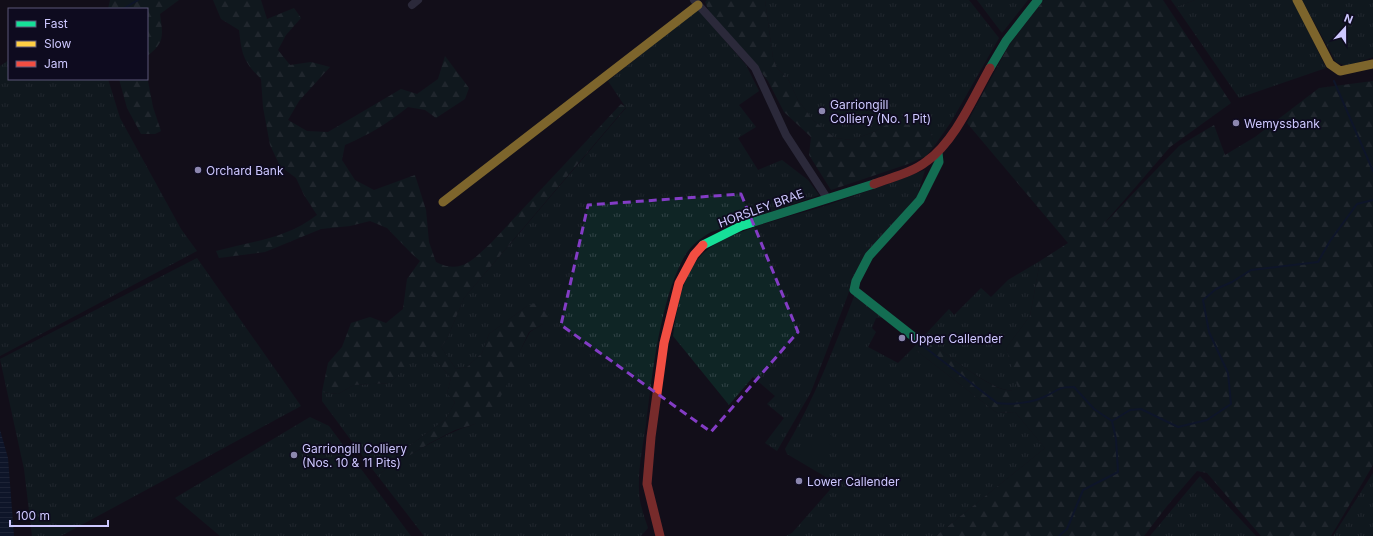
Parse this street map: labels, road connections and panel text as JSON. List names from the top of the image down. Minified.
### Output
{"streets":{"main road":["HORSLEY BRAE"]},"places":["Garriongill Colliery (No. 1 Pit)","Wemyssbank","Orchard Bank","Upper Callender","Garriongill Colliery (Nos. 10 & 11 Pits)","Lower Callender"],"legend":["Fast","Slow","Jam"],"scale_bar":"100 m","north":"top"}
